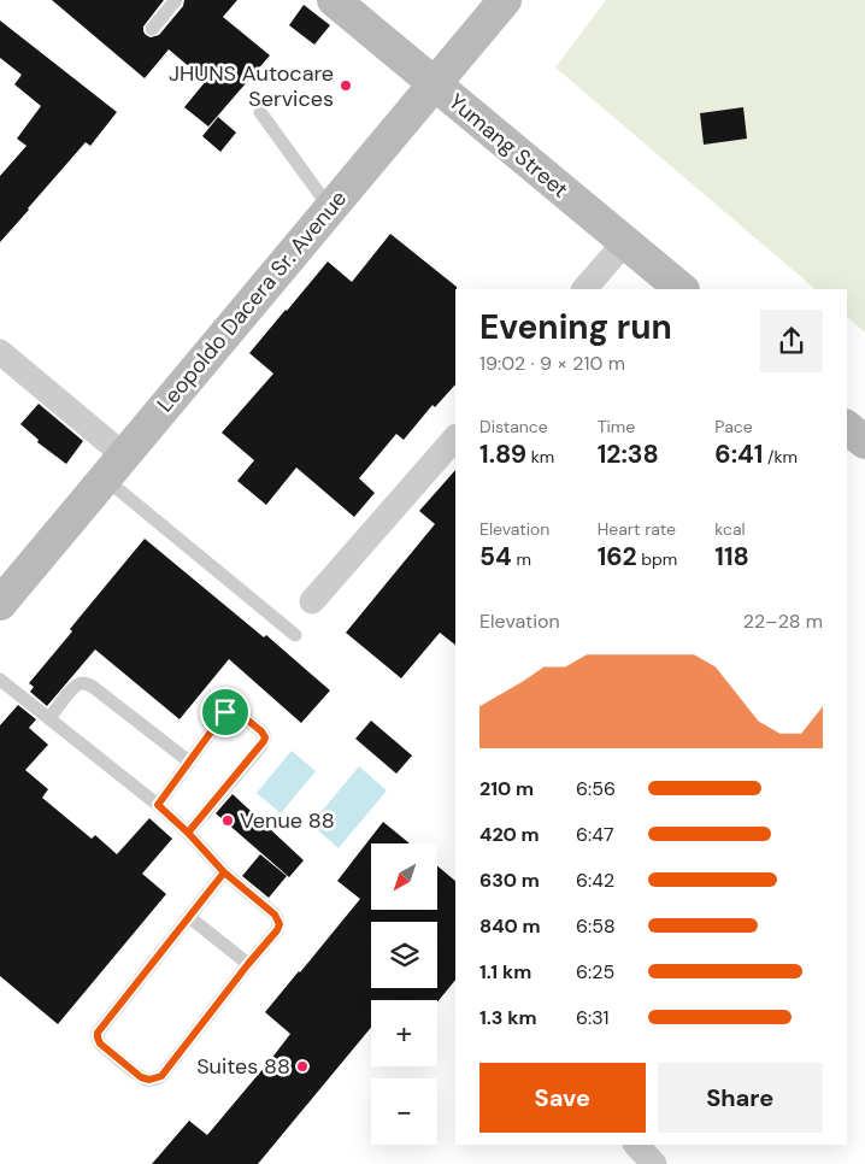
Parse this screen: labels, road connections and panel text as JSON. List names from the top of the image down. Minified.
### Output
{"streets":{"main road":["Yumang Street","Leopoldo Dacera Sr. Avenue"]},"crossings":[["Yumang Street","Leopoldo Dacera Sr. Avenue"]],"places":["JHUNS Autocare Services","Venue 88","Suites 88"],"north":"bottom left","page":{"heading":["Evening run","19:02 · 9 × 210 m"],"stats":[["Distance","1.89 km"],["Time","12:38"],["Pace","6:41 /km"],["Elevation","54 m"],["Heart rate","162 bpm"],["kcal","118"]],"chart":["Elevation","22–28 m"],"list":[{"name":"210 m","note":"6:56"},{"name":"420 m","note":"6:47"},{"name":"630 m","note":"6:42"},{"name":"840 m","note":"6:58"},{"name":"1.1 km","note":"6:25"},{"name":"1.3 km","note":"6:31"}],"map_buttons":["+","−"],"buttons":["Save","Share"]}}
